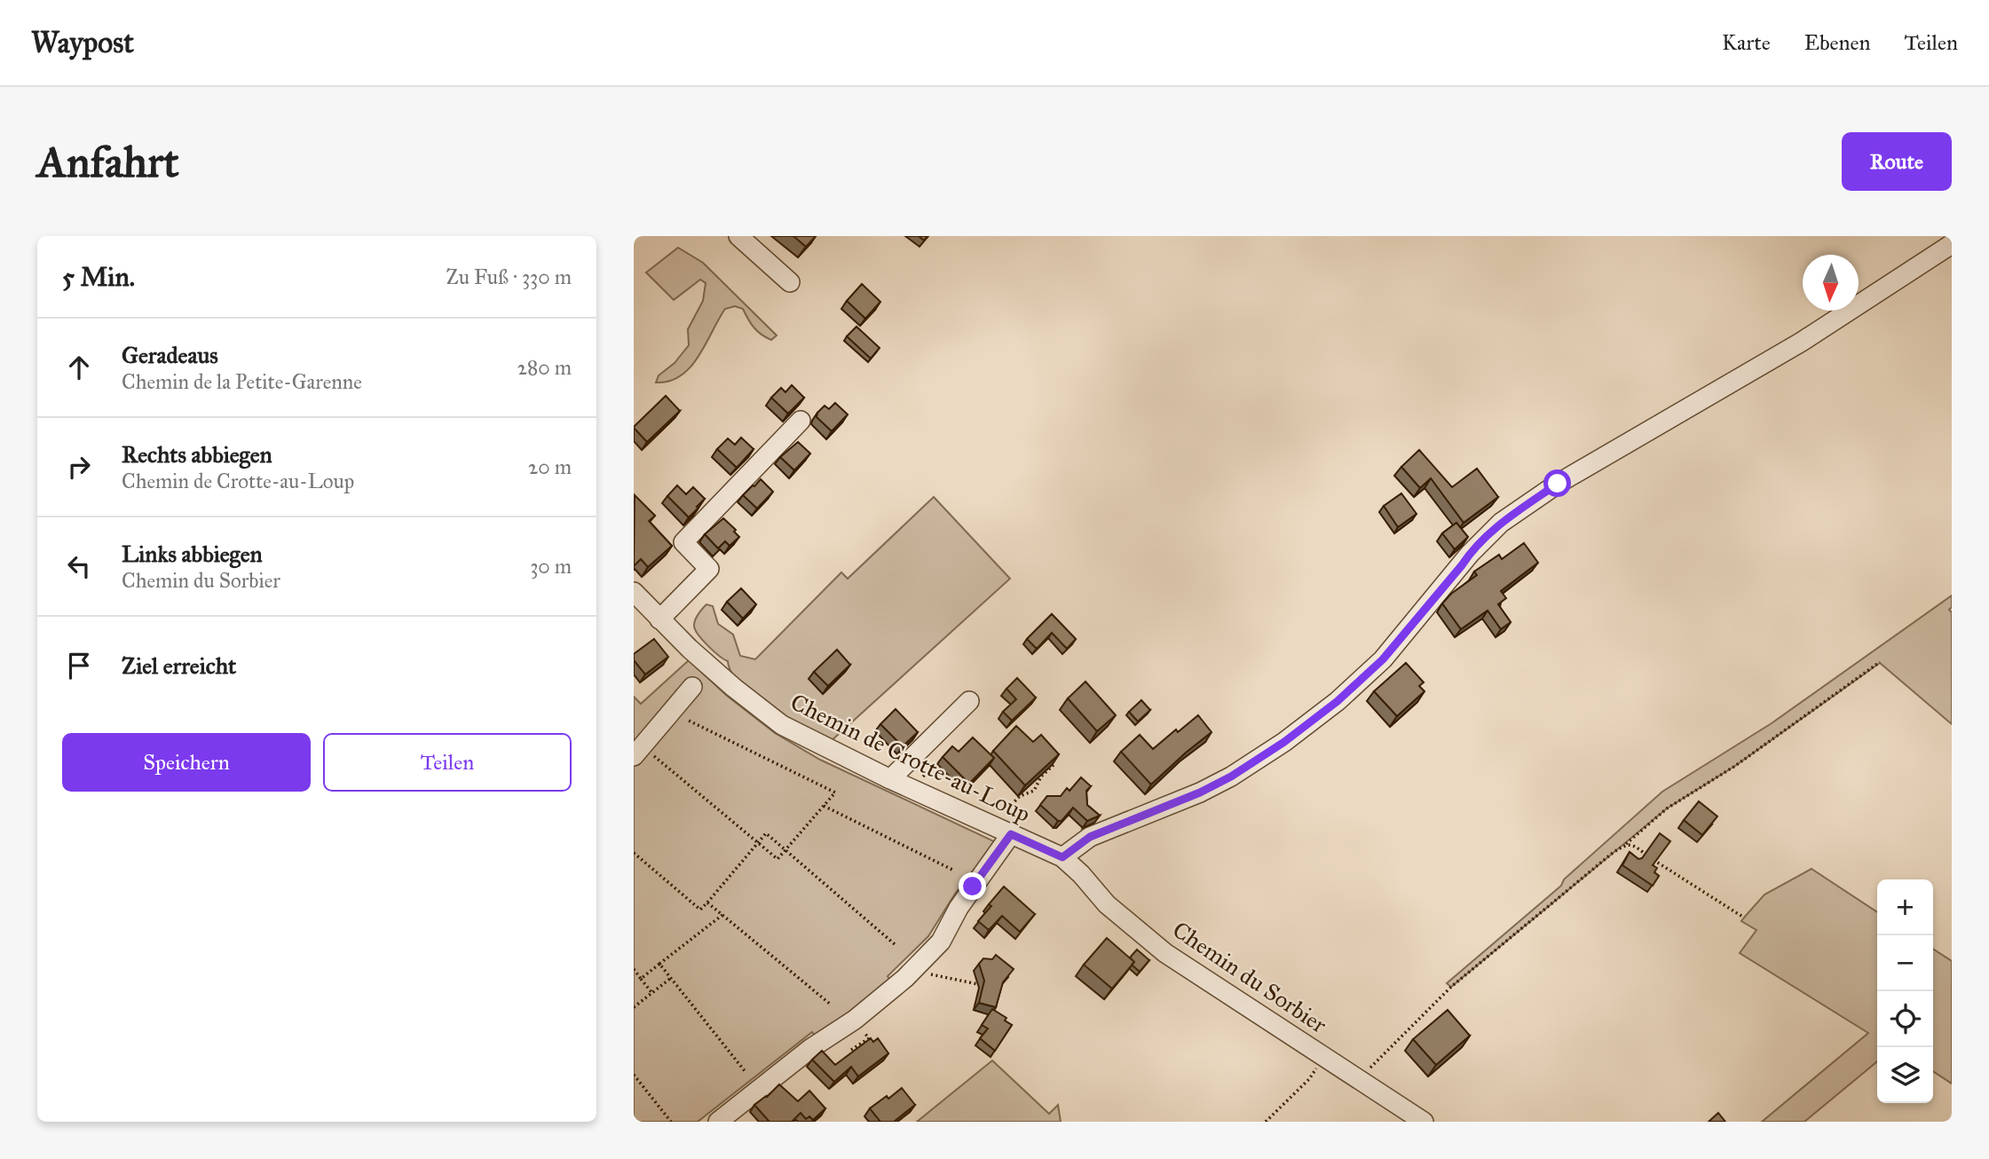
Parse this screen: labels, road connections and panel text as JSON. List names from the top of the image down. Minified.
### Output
{"streets":{"street":["Chemin de Crotte-au-Loup","Chemin du Sorbier"]},"crossings":[["Chemin de Crotte-au-Loup","Chemin du Sorbier"]],"north":"bottom","page":{"header":"Waypost","nav":["Karte","Ebenen","Teilen"],"buttons":["Route",["Speichern","Teilen"]],"title":"Anfahrt","heading":["5 Min.","Zu Fuß · 330 m"],"list":[["Geradeaus","Chemin de la Petite-Garenne","280 m"],["Rechts abbiegen","Chemin de Crotte-au-Loup","20 m"],["Links abbiegen","Chemin du Sorbier","30 m"],"Ziel erreicht"],"map_buttons":["+","−"]}}
